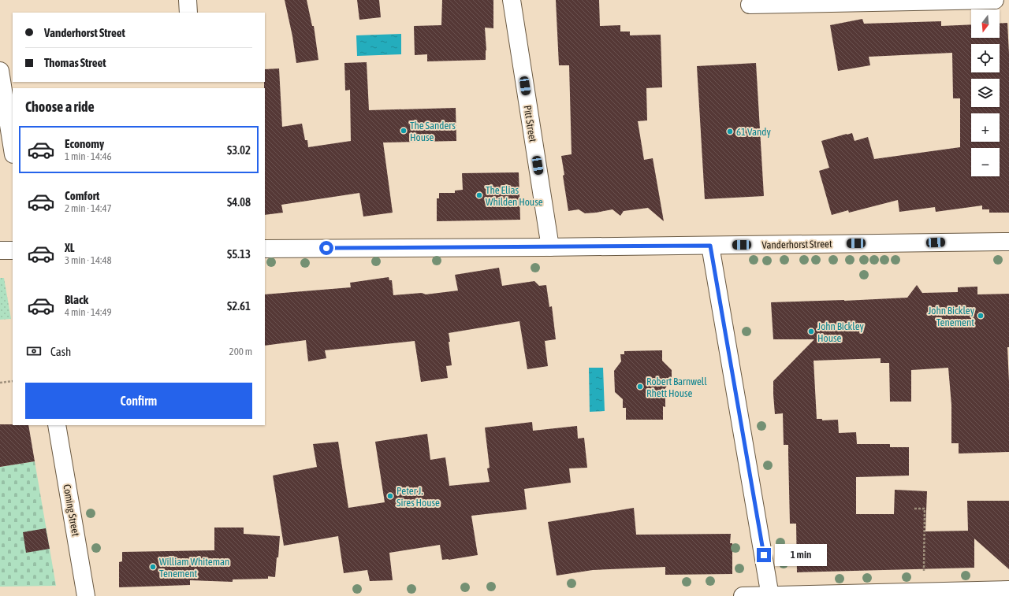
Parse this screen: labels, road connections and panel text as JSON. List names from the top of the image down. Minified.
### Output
{"streets":{"street":["Pitt Street","Vanderhorst Street","Coming Street"]},"crossings":[["Pitt Street","Vanderhorst Street"]],"places":["The Sanders House","61 Vandy","The Elias Whilden House","John Bickley Tenement","John Bickley House","Robert Barnwell Rhett House","Peter J. Sires House","William Whiteman Tenement"],"north":"bottom","page":{"map_buttons":["+","−"],"banner":["Vanderhorst Street","Thomas Street"],"heading":"Choose a ride","list":[{"name":"Economy","note":"1 min · 14:46","value":"$3.02"},{"name":"Comfort","note":"2 min · 14:47","value":"$4.08"},{"name":"XL","note":"3 min · 14:48","value":"$5.13"},{"name":"Black","note":"4 min · 14:49","value":"$2.61"}],"pay":["Cash","200 m"],"buttons":"Confirm","bubble":"1 min"}}
